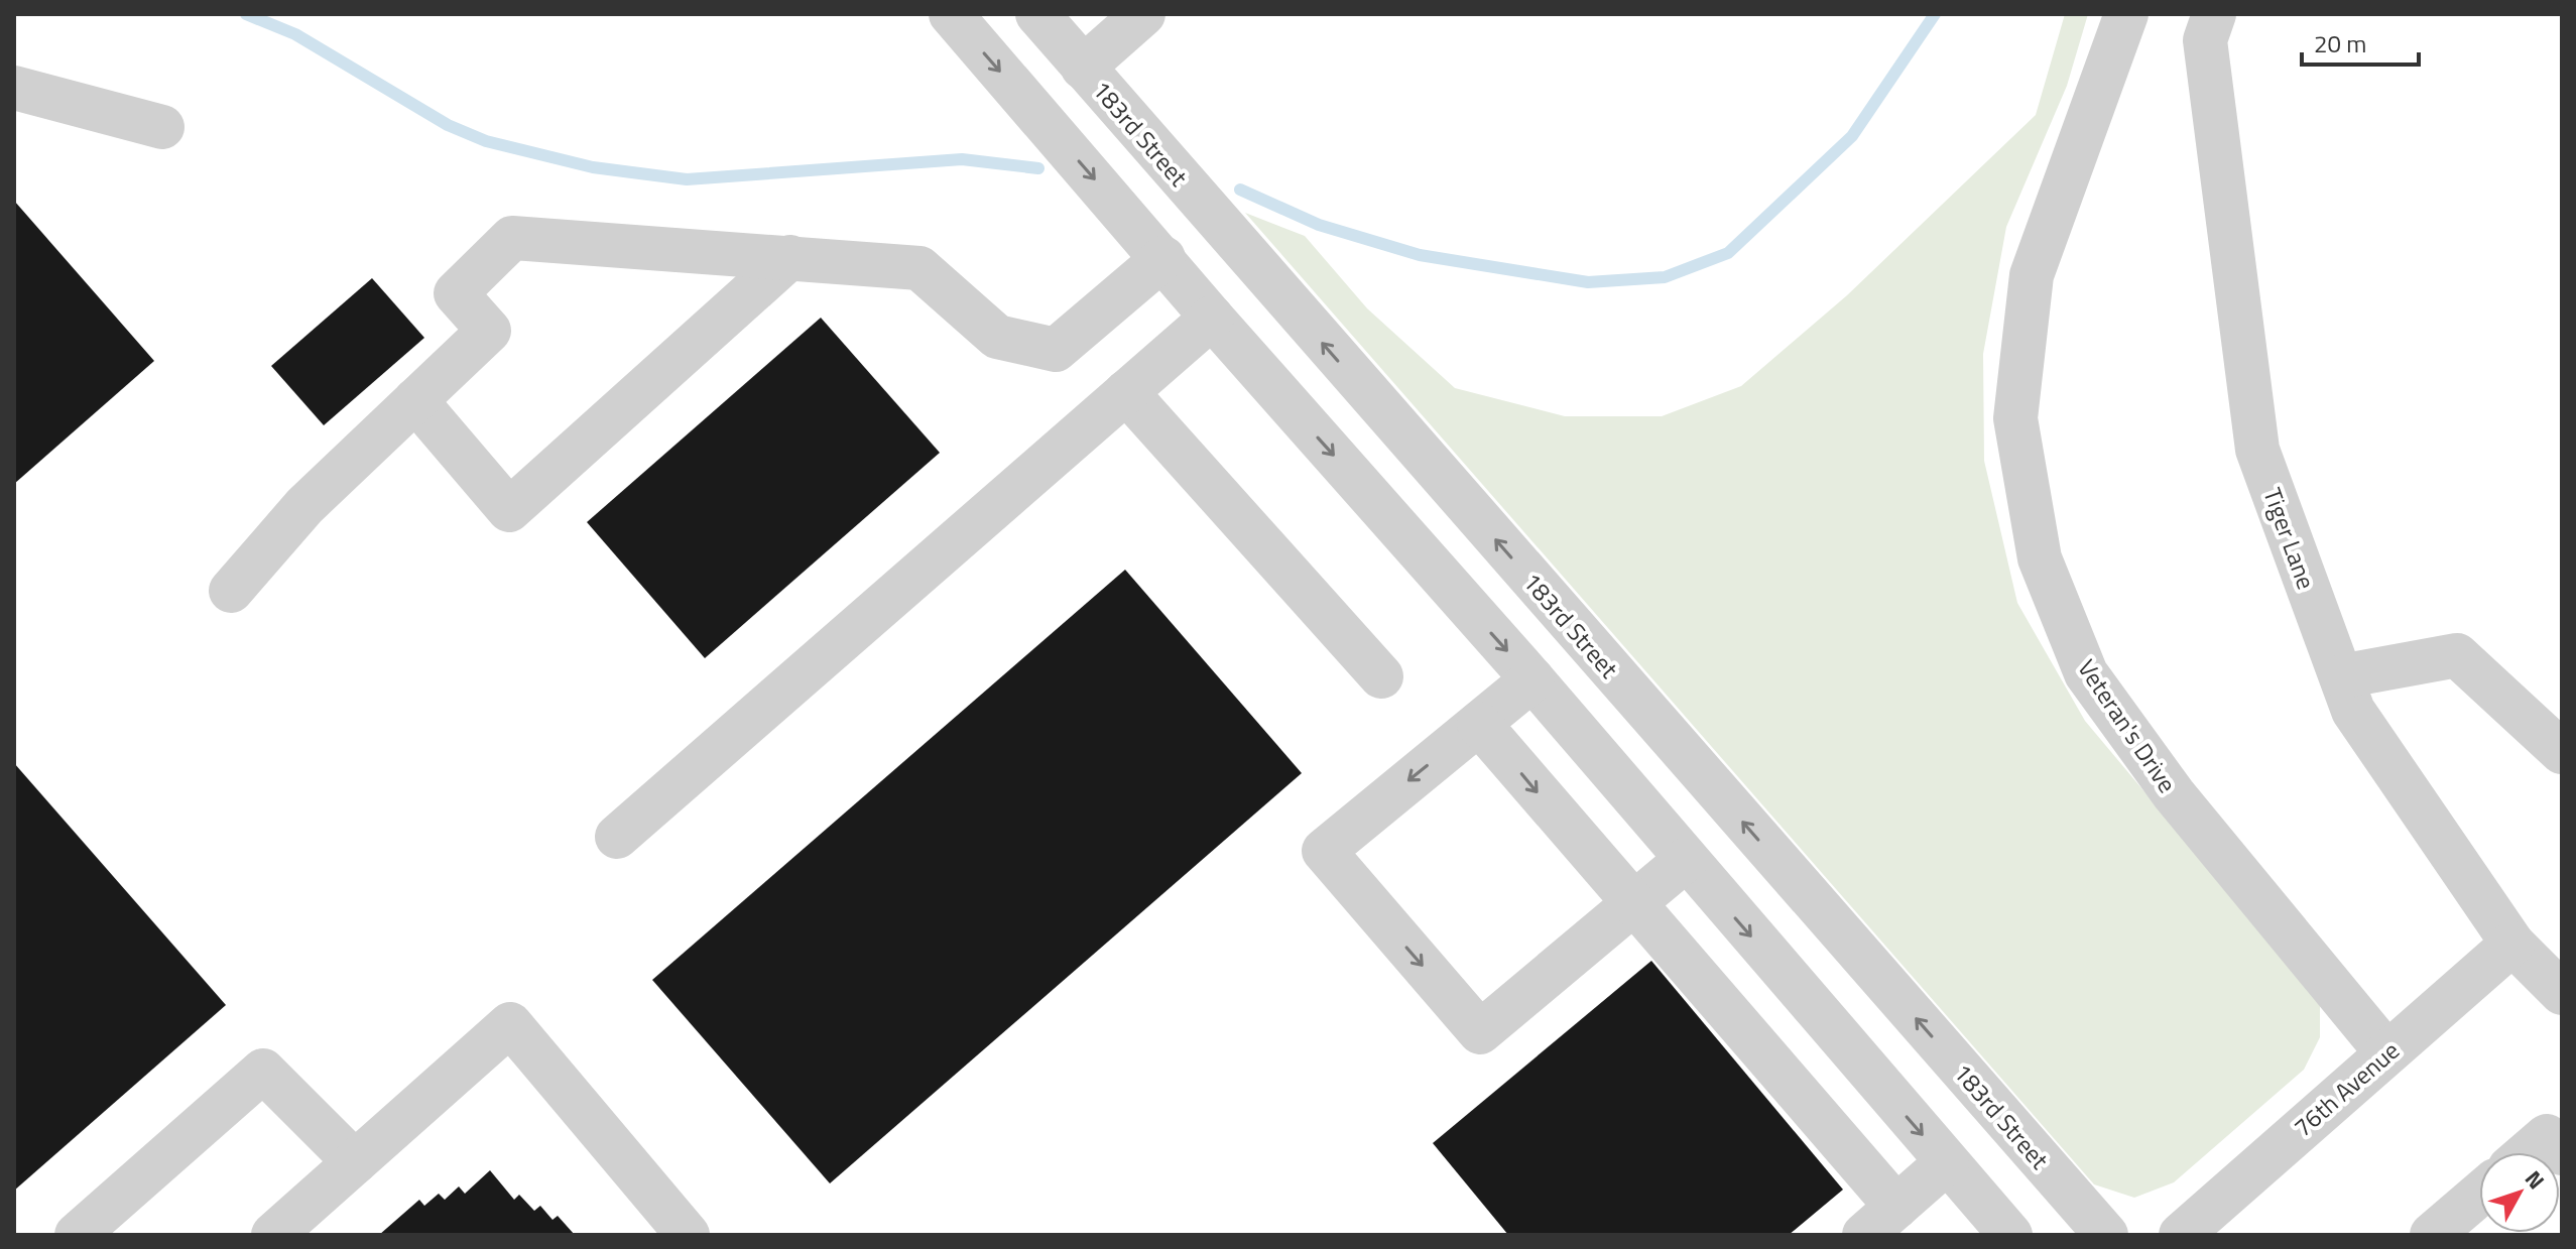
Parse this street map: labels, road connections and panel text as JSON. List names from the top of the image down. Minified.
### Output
{"streets":{"street":["183rd Street","Tiger Lane","Veteran's Drive","76th Avenue"]},"crossings":[["Tiger Lane","76th Avenue"],["Veteran's Drive","76th Avenue"]],"scale_bar":"20 m","north":"top right"}
